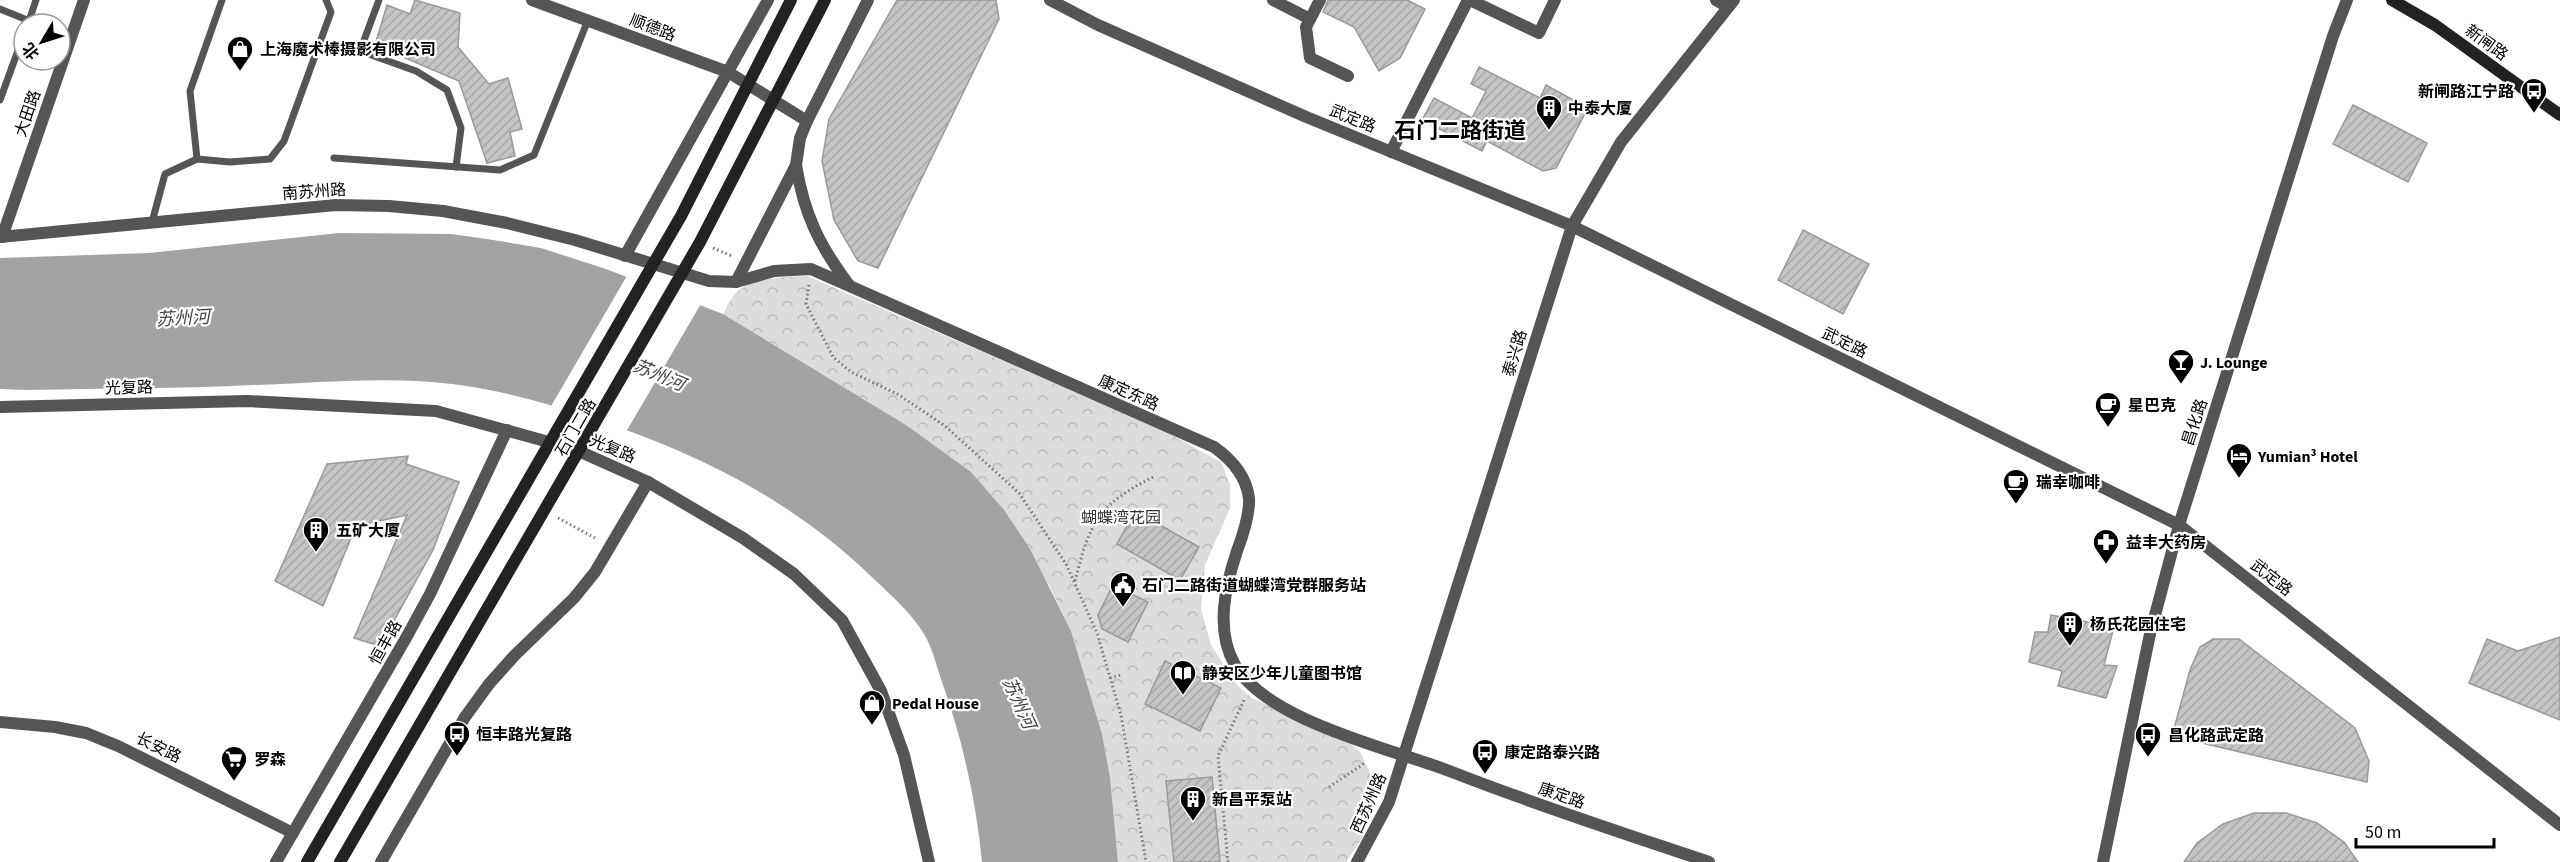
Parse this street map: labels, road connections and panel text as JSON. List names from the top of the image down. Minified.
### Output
{"streets":{"main road":["新闸路","石门二路"],"street":["顺德路","大田路","武定路","南苏州路","泰兴路","光复路","康定东路","昌化路","恒丰路","长安路","康定路","西苏州路"]},"crossings":[["大田路","南苏州路"],["武定路","泰兴路"],["武定路","昌化路"],["南苏州路","康定东路"],["泰兴路","康定东路"],["泰兴路","康定路"],["泰兴路","西苏州路"],["光复路","恒丰路"],["康定东路","康定路"],["康定东路","西苏州路"],["恒丰路","长安路"],["康定路","西苏州路"]],"districts":["石门二路街道"],"water":["苏州河"],"parks":["蝴蝶湾花园"],"places":{"shop":["上海魔术棒摄影有限公司","Pedal House"],"bus stop":["新闸路江宁路","恒丰路光复路","昌化路武定路","康定路泰兴路"],"building":["中泰大厦","五矿大厦","杨氏花园住宅","新昌平泵站"],"bar":["J. Lounge"],"cafe":["星巴克","瑞幸咖啡"],"hotel":["Yumian³ Hotel"],"pharmacy":["益丰大药房"],"public building":["石门二路街道蝴蝶湾党群服务站"],"library":["静安区少年儿童图书馆"],"supermarket":["罗森"]},"scale_bar":"50 m","north":"bottom left"}
